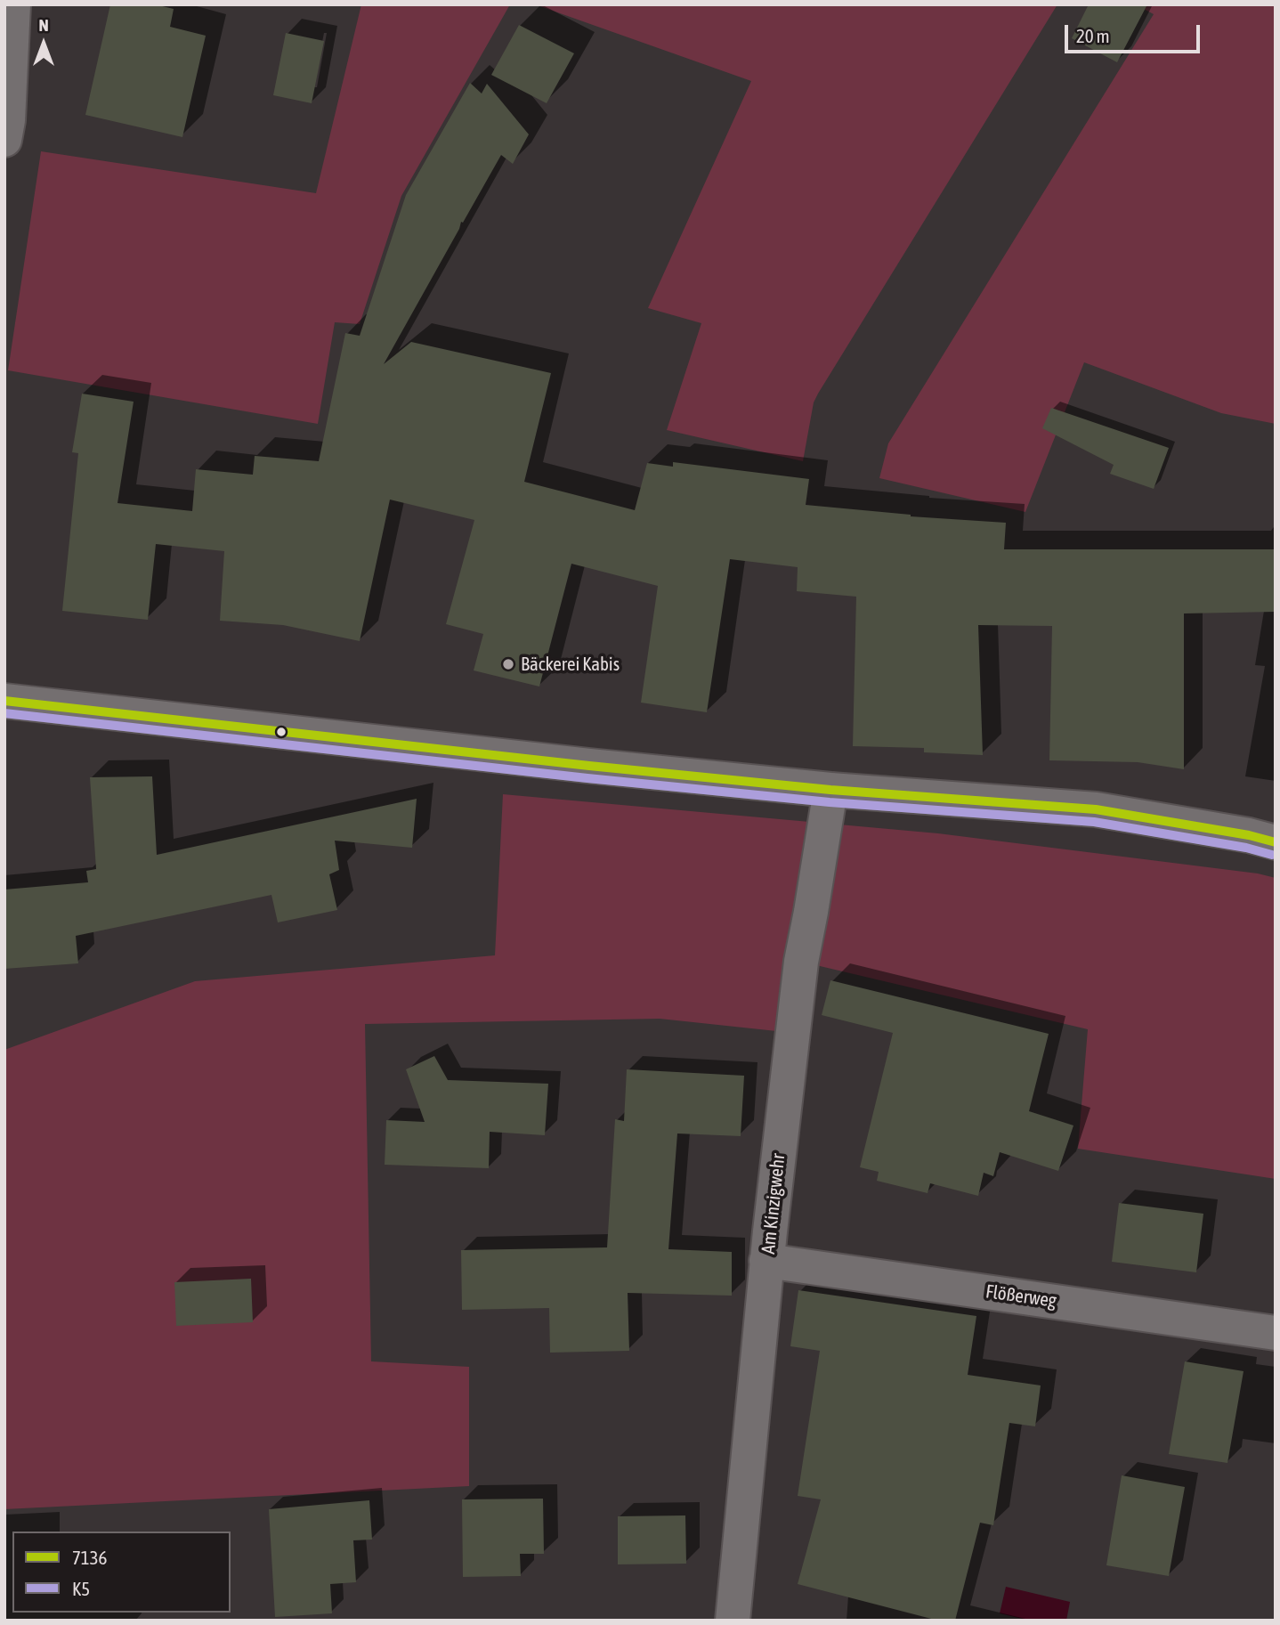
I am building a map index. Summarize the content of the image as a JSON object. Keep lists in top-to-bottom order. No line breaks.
{"streets":{"street":["Am Kinzigwehr","Flößerweg"]},"crossings":[["Am Kinzigwehr","Flößerweg"]],"places":["Bäckerei Kabis"],"lines":["transit line 7136","transit line K5"],"legend":["7136","K5"],"scale_bar":"20 m","north":"top"}
